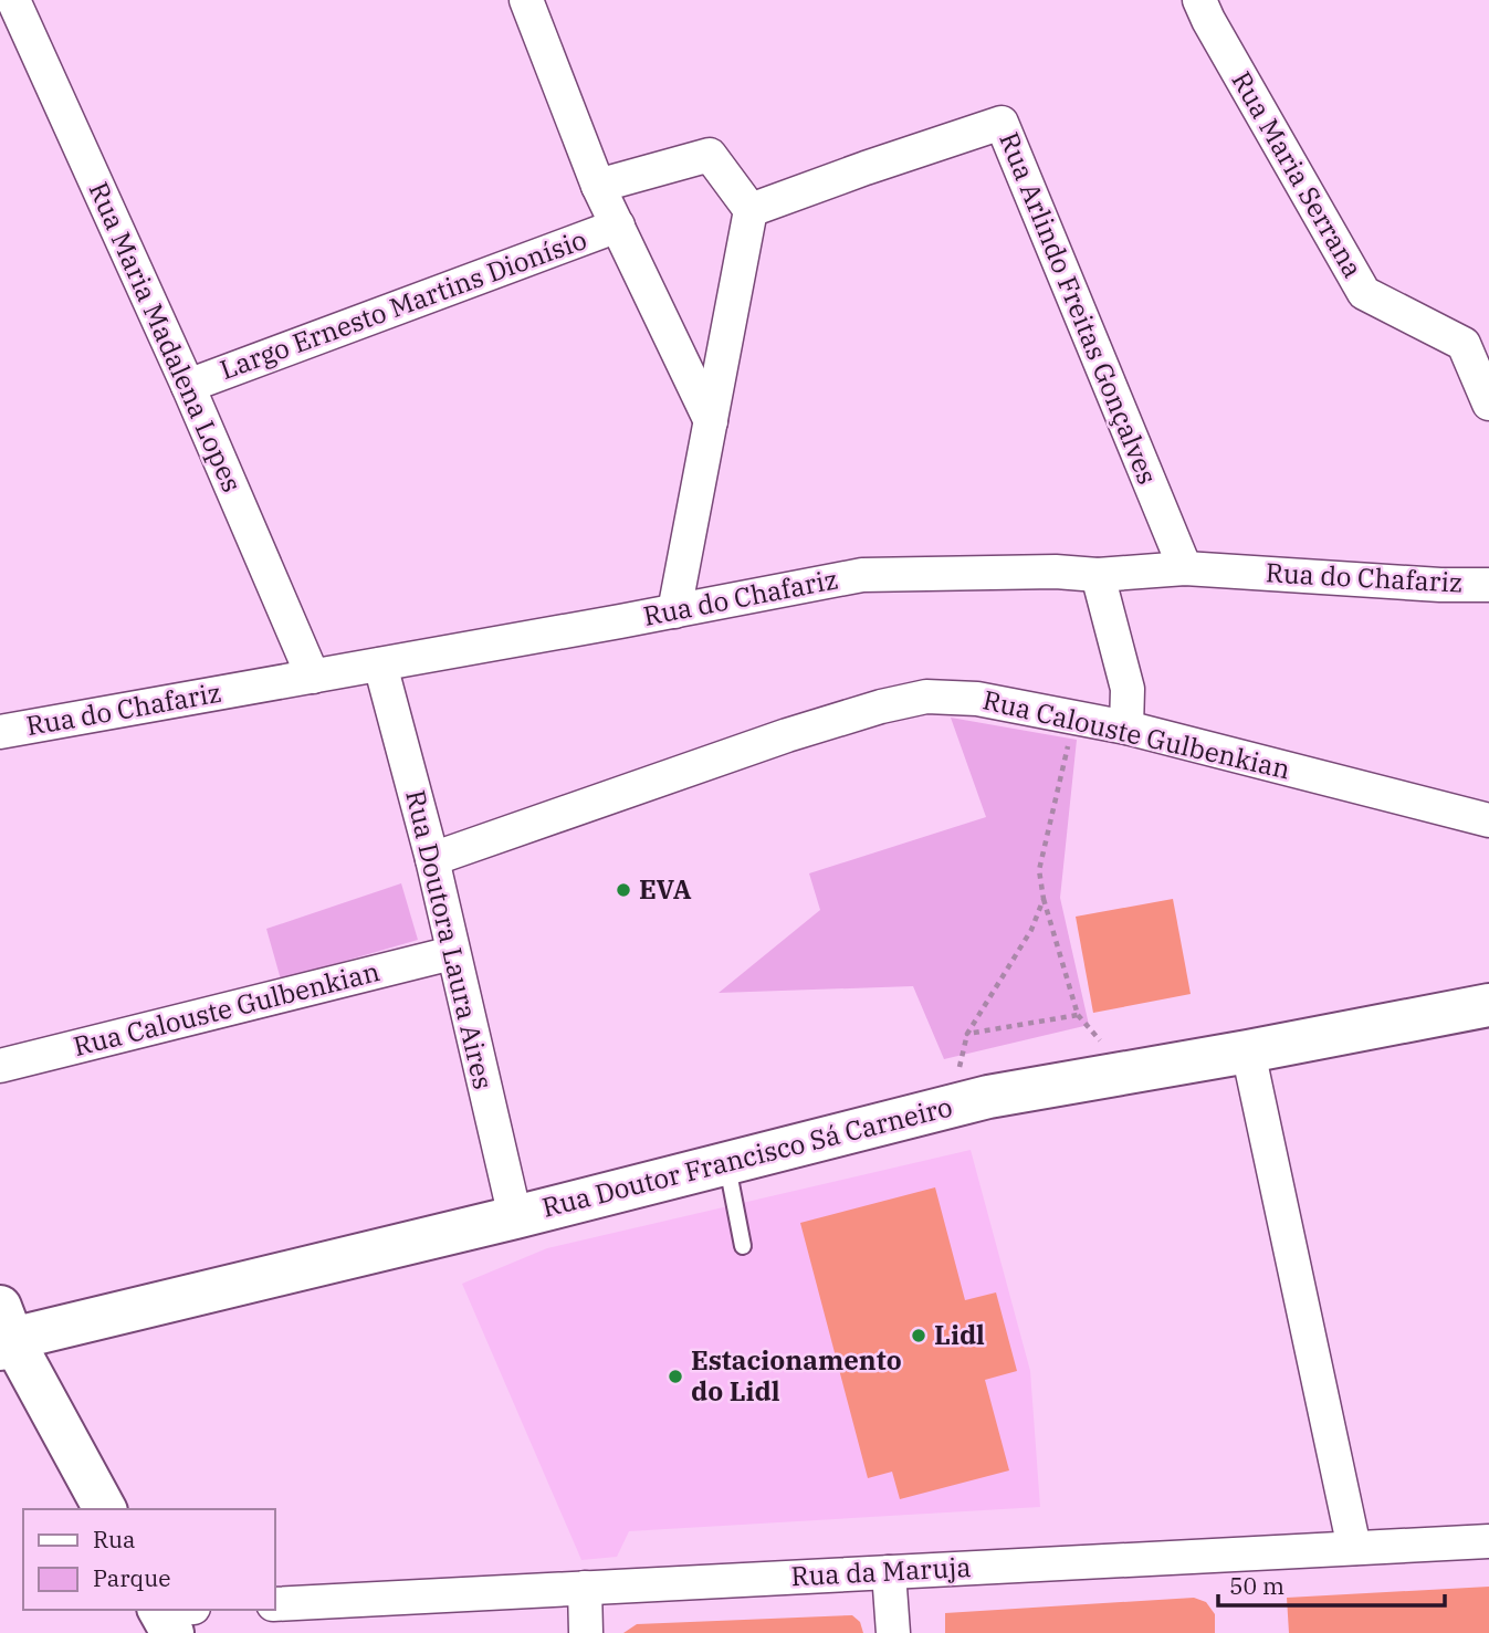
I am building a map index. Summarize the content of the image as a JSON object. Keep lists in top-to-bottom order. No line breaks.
{"streets":{"street":["Rua Maria Serrana","Largo Ernesto Martins Dionísio","Rua Arlindo Freitas Gonçalves","Rua Maria Madalena Lopes","Rua do Chafariz","Rua Calouste Gulbenkian","Rua Doutora Laura Aires","Rua Doutor Francisco Sá Carneiro","Rua da Maruja"]},"crossings":[["Largo Ernesto Martins Dionísio","Rua Maria Madalena Lopes"],["Rua Arlindo Freitas Gonçalves","Rua do Chafariz"],["Rua Maria Madalena Lopes","Rua do Chafariz"],["Rua do Chafariz","Rua Doutora Laura Aires"],["Rua Calouste Gulbenkian","Rua Doutora Laura Aires"],["Rua Doutora Laura Aires","Rua Doutor Francisco Sá Carneiro"]],"places":["EVA","Lidl","Estacionamento do Lidl"],"legend":["Rua","Parque"],"scale_bar":"50 m"}
